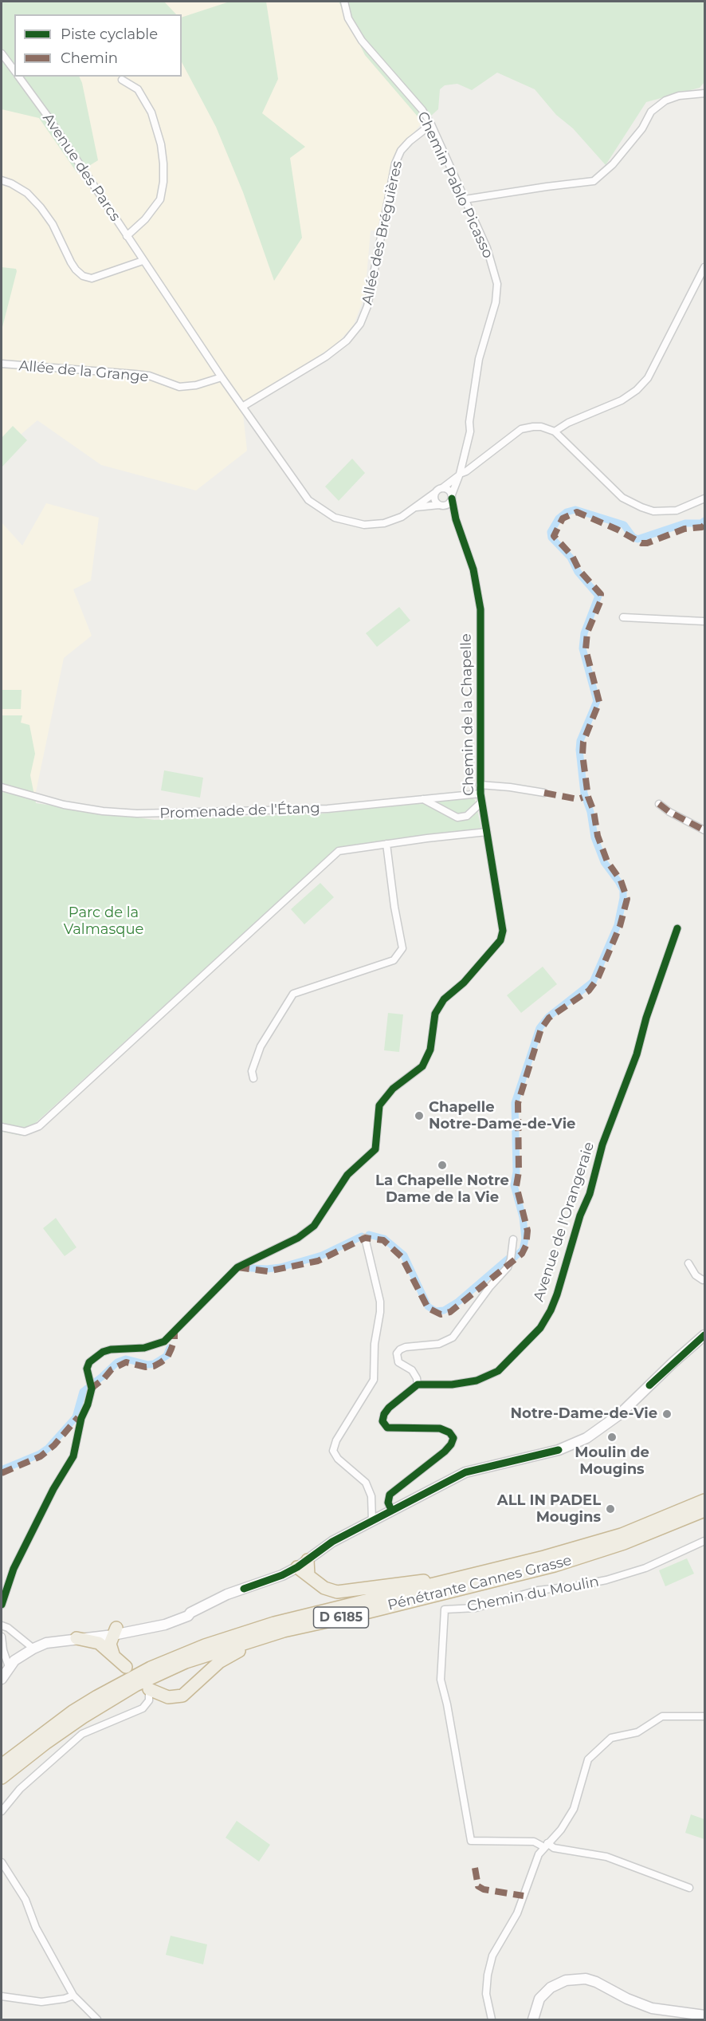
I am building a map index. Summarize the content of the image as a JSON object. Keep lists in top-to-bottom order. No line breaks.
{"streets":{"highway":["Pénétrante Cannes Grasse","D 6185"],"street":["Avenue des Parcs","Chemin Pablo Picasso","Allée des Bréguières","Allée de la Grange","Chemin de la Chapelle","Promenade de l'Étang","Avenue de l'Orangeraie","Chemin du Moulin"]},"crossings":[["Avenue des Parcs","Chemin Pablo Picasso"],["Avenue des Parcs","Allée des Bréguières"],["Avenue des Parcs","Allée de la Grange"],["Avenue des Parcs","Chemin de la Chapelle"],["Chemin Pablo Picasso","Allée des Bréguières"],["Chemin Pablo Picasso","Chemin de la Chapelle"],["Chemin de la Chapelle","Promenade de l'Étang"]],"parks":["Parc de la Valmasque"],"places":["Chapelle Notre-Dame-de-Vie","La Chapelle Notre Dame de la Vie","Notre-Dame-de-Vie","Moulin de Mougins","ALL IN PADEL Mougins"],"legend":["Piste cyclable","Chemin"]}
